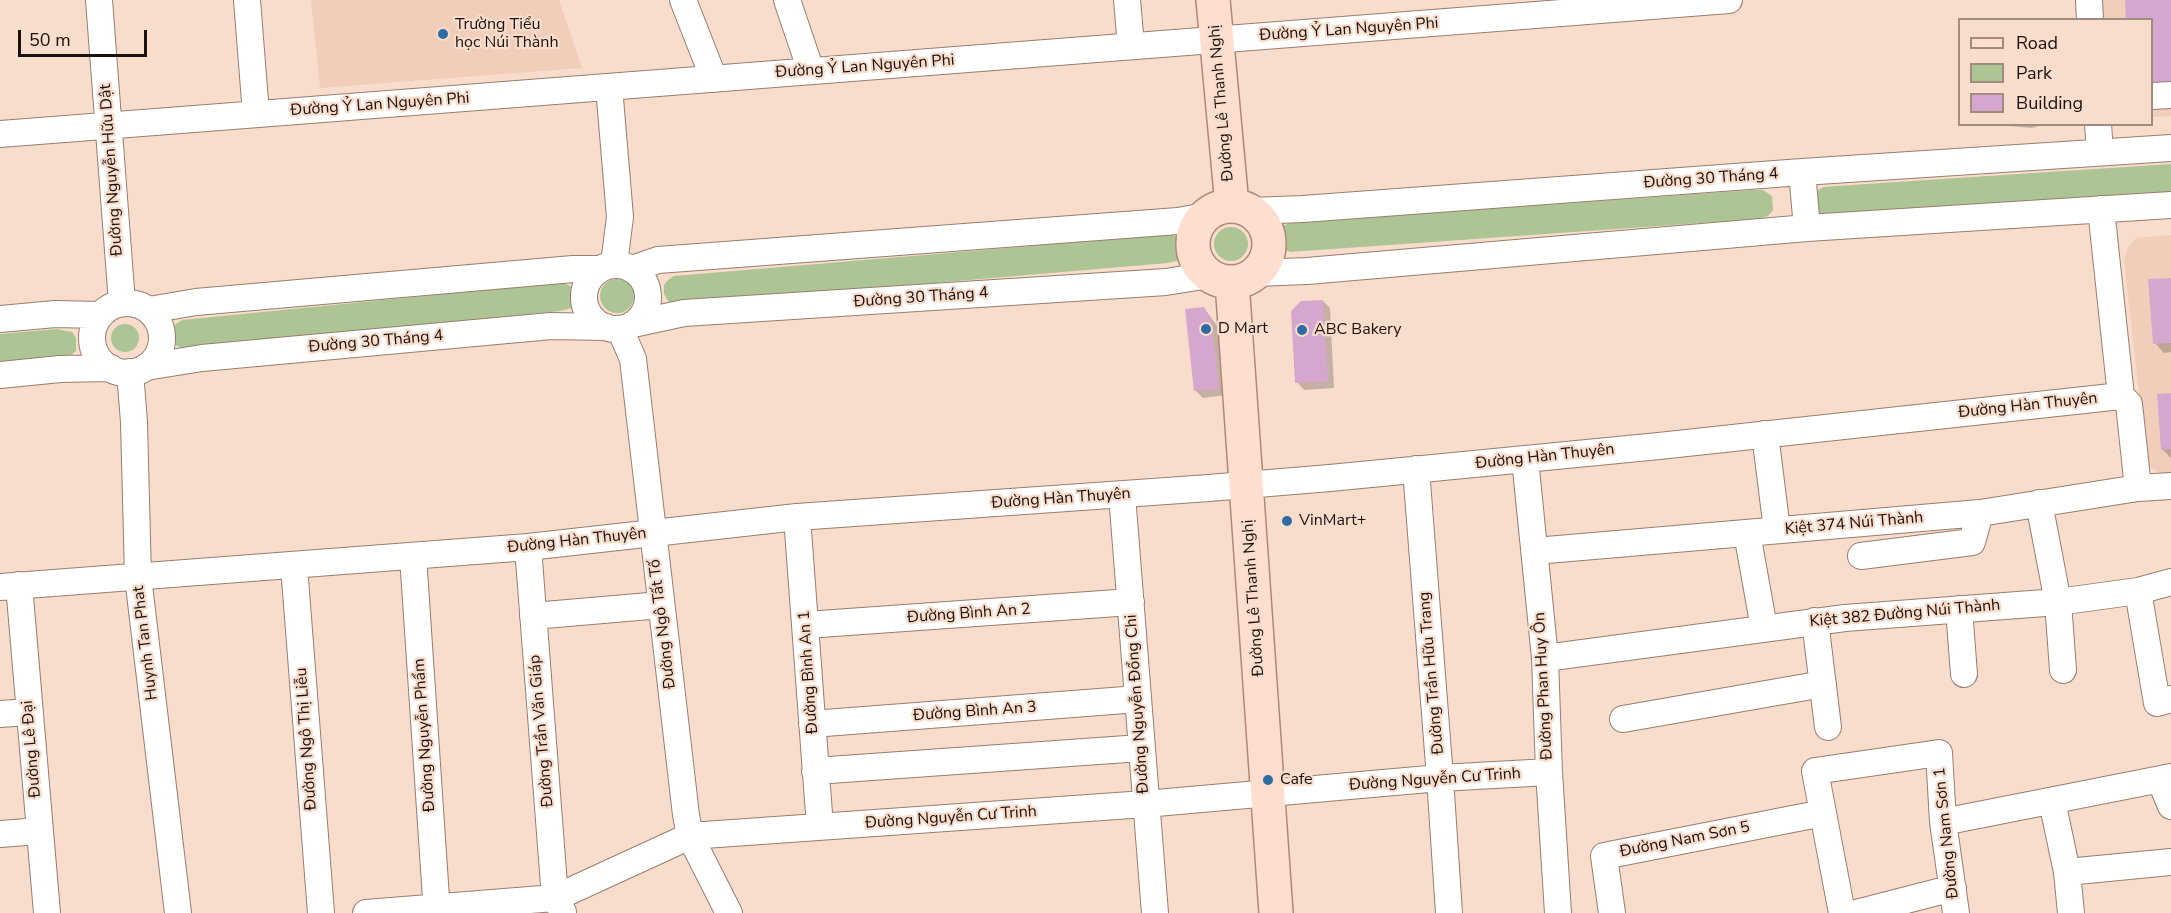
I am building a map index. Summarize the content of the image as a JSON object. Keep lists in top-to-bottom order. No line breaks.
{"streets":{"main road":["Đường Lê Thanh Nghị"],"street":["Đường Ỷ Lan Nguyên Phi","Đường Nguyễn Hữu Dật","Đường 30 Tháng 4","Đường Hàn Thuyên","Kiệt 374 Núi Thành","Đường Bình An 2","Kiệt 382 Đường Núi Thành","Đường Ngô Tất Tố","Huynh Tan Phat","Đường Bình An 1","Đường Trần Hữu Trang","Đường Phan Huy Ôn","Đường Nguyễn Đổng Chi","Đường Bình An 3","Đường Trần Văn Giáp","Đường Nguyễn Phẩm","Đường Ngô Thị Liễu","Đường Lê Đại","Đường Nguyễn Cư Trinh","Đường Nam Sơn 1","Đường Nam Sơn 5"]},"crossings":[["Đường Ỷ Lan Nguyên Phi","Đường Lê Thanh Nghị"],["Đường Ỷ Lan Nguyên Phi","Đường Nguyễn Hữu Dật"],["Đường Lê Thanh Nghị","Đường 30 Tháng 4"],["Đường Lê Thanh Nghị","Đường Hàn Thuyên"],["Đường Lê Thanh Nghị","Đường Nguyễn Cư Trinh"],["Đường Nguyễn Hữu Dật","Đường 30 Tháng 4"],["Đường Nguyễn Hữu Dật","Huynh Tan Phat"],["Đường 30 Tháng 4","Đường Hàn Thuyên"],["Đường 30 Tháng 4","Đường Ngô Tất Tố"],["Đường 30 Tháng 4","Huynh Tan Phat"],["Đường Hàn Thuyên","Kiệt 374 Núi Thành"],["Đường Hàn Thuyên","Đường Ngô Tất Tố"],["Đường Hàn Thuyên","Huynh Tan Phat"],["Đường Hàn Thuyên","Đường Bình An 1"],["Đường Hàn Thuyên","Đường Trần Hữu Trang"],["Đường Hàn Thuyên","Đường Phan Huy Ôn"],["Đường Hàn Thuyên","Đường Nguyễn Đổng Chi"],["Đường Hàn Thuyên","Đường Trần Văn Giáp"],["Đường Hàn Thuyên","Đường Nguyễn Phẩm"],["Đường Hàn Thuyên","Đường Ngô Thị Liễu"],["Đường Hàn Thuyên","Đường Lê Đại"],["Kiệt 374 Núi Thành","Đường Phan Huy Ôn"],["Đường Bình An 2","Đường Bình An 1"],["Đường Bình An 2","Đường Nguyễn Đổng Chi"],["Kiệt 382 Đường Núi Thành","Đường Phan Huy Ôn"],["Đường Ngô Tất Tố","Đường Nguyễn Cư Trinh"],["Đường Bình An 1","Đường Bình An 3"],["Đường Bình An 1","Đường Nguyễn Cư Trinh"],["Đường Trần Hữu Trang","Đường Nguyễn Cư Trinh"],["Đường Phan Huy Ôn","Đường Nguyễn Cư Trinh"],["Đường Nguyễn Đổng Chi","Đường Bình An 3"],["Đường Nguyễn Đổng Chi","Đường Nguyễn Cư Trinh"],["Đường Trần Văn Giáp","Đường Nguyễn Cư Trinh"],["Đường Nguyễn Phẩm","Đường Nguyễn Cư Trinh"],["Đường Nam Sơn 1","Đường Nam Sơn 5"]],"places":["Trường Tiểu học Núi Thành","D Mart","ABC Bakery","VinMart+","Cafe"],"legend":["Road","Park","Building"],"scale_bar":"50 m"}
